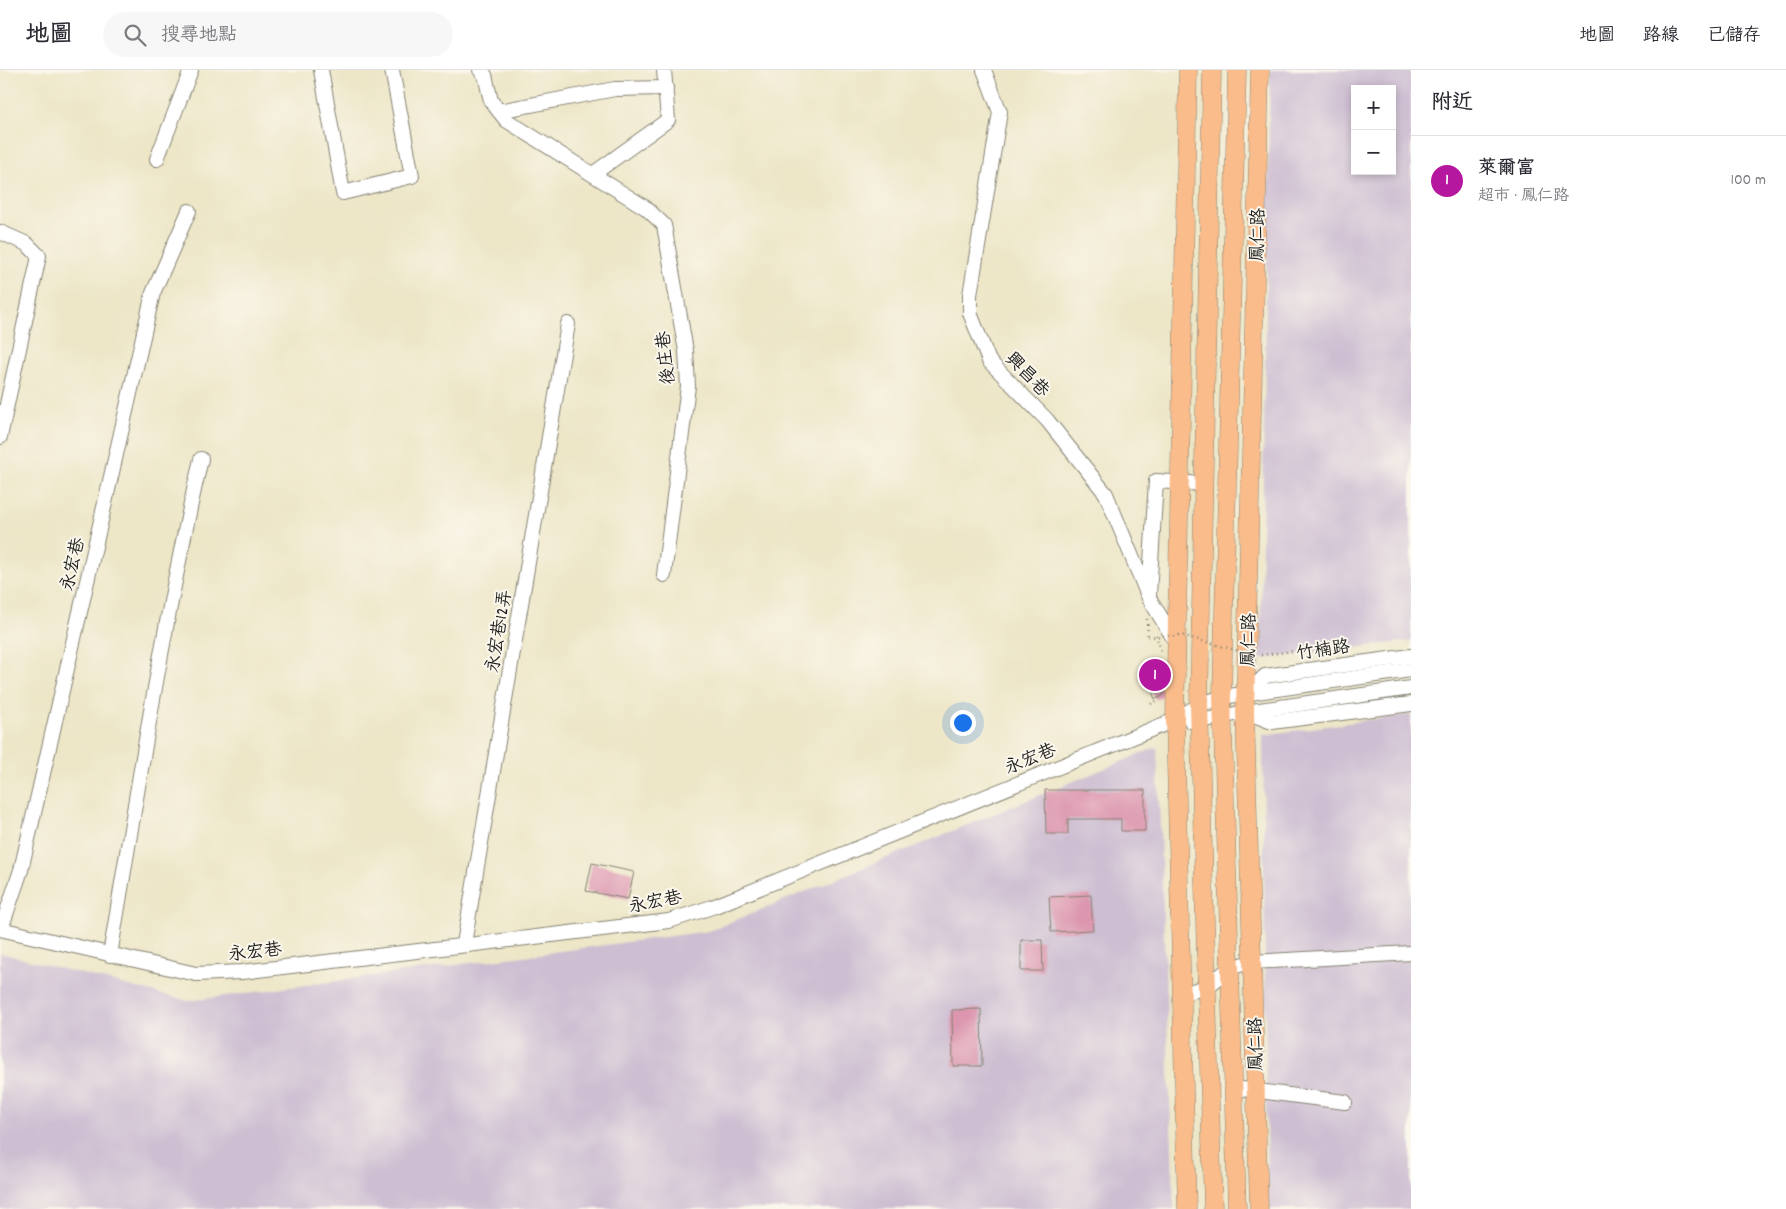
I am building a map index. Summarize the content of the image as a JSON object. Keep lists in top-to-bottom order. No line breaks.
{"streets":{"main road":["鳳仁路"],"street":["後庄巷","興昌巷","永宏巷","永宏巷12弄","竹楠路"]},"crossings":[["鳳仁路","竹楠路"],["永宏巷","永宏巷12弄"],["永宏巷","竹楠路"]],"page":{"header":"地圖","search":"搜尋地點","nav":["地圖","路線","已儲存"],"heading":"附近","map_buttons":["+","−"],"list":[{"mark":"1","name":"萊爾富","note":"超市 · 鳳仁路","value":"100 m"}],"pins":"1"}}
